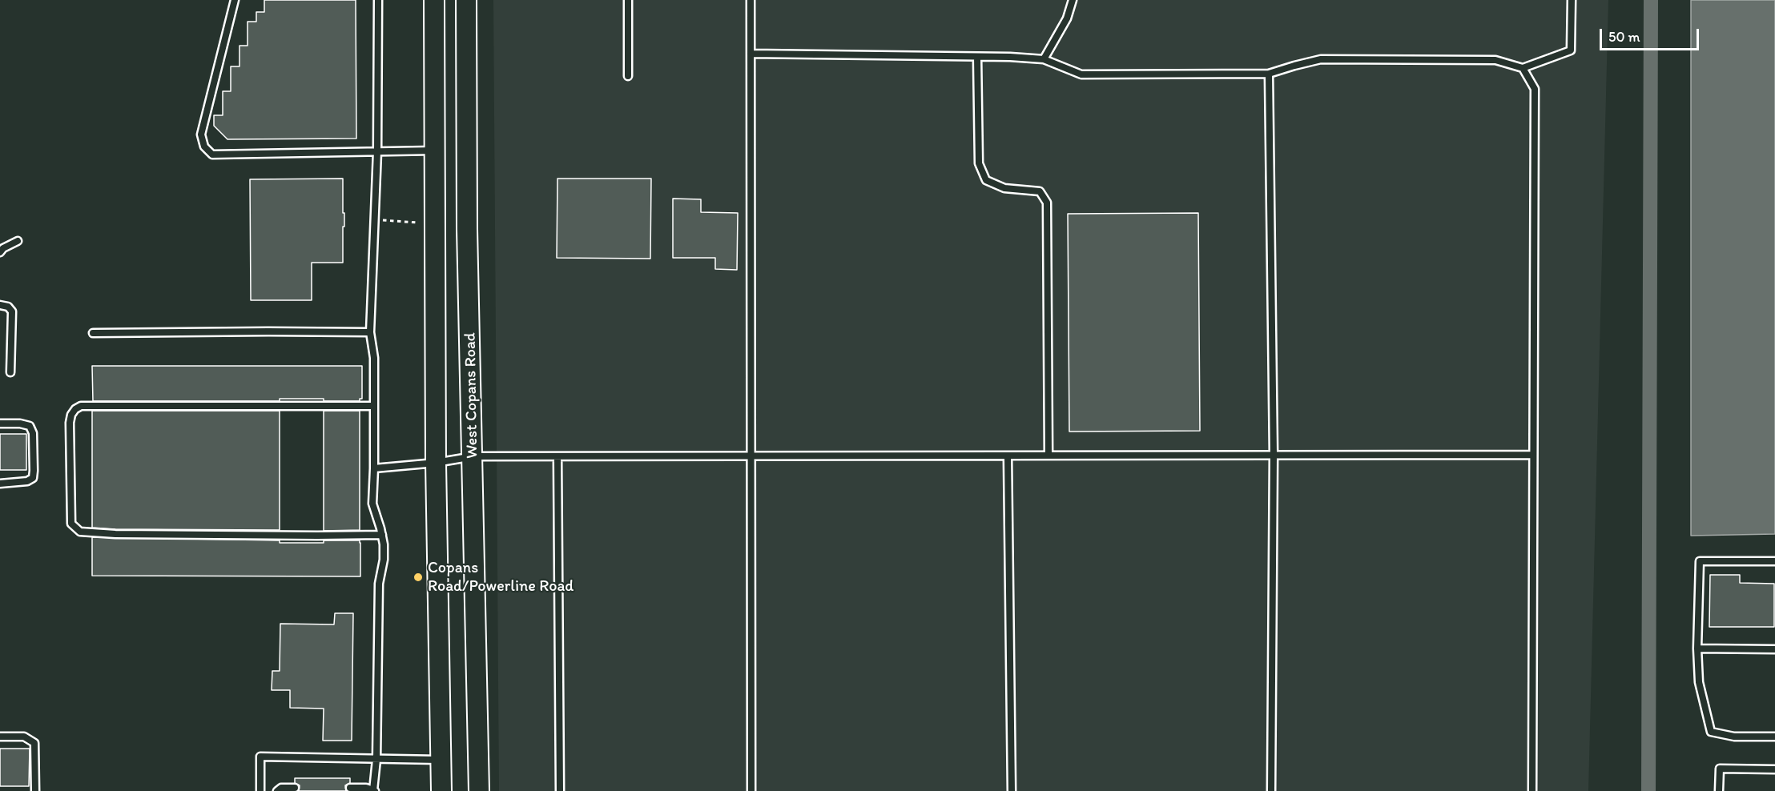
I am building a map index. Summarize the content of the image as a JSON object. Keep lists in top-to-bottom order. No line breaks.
{"streets":{"main road":["West Copans Road"]},"places":["Copans Road/Powerline Road"],"scale_bar":"50 m"}
